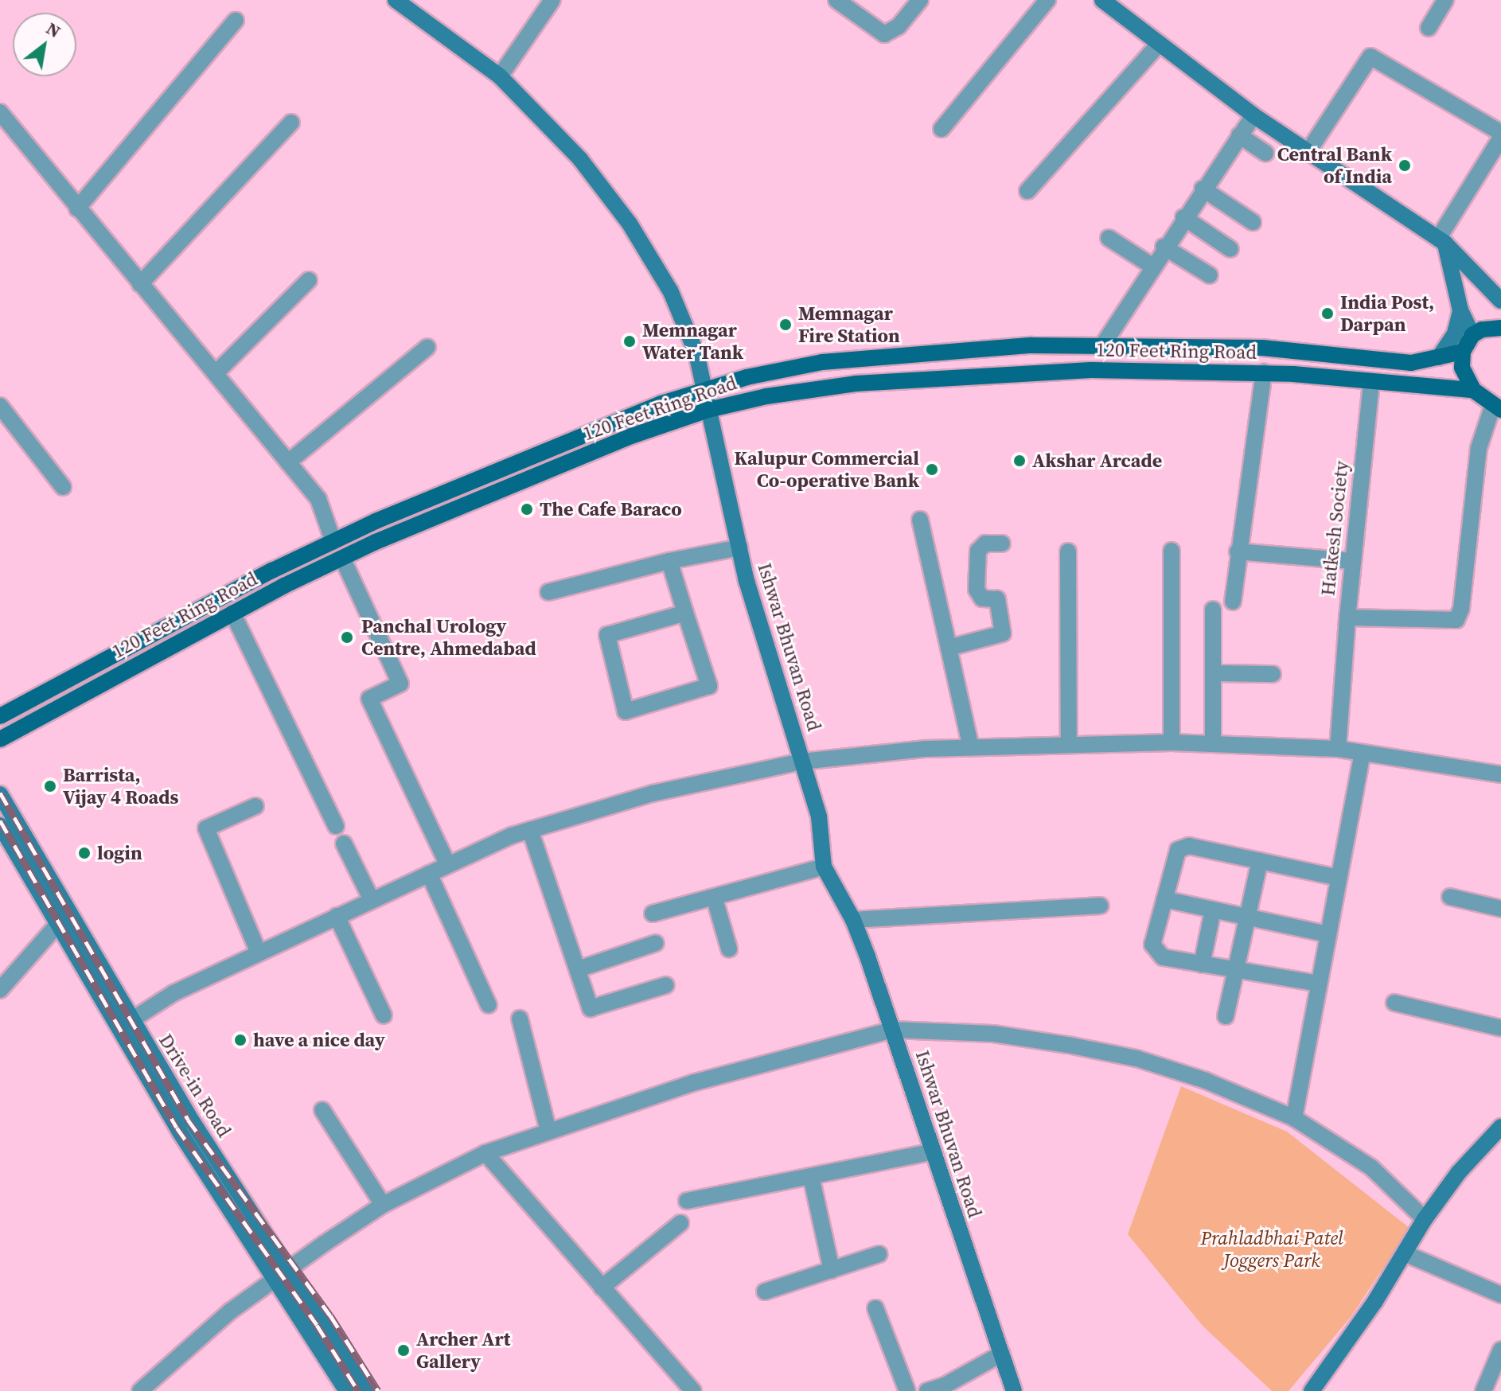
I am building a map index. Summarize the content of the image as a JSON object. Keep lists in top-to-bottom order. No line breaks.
{"streets":{"main road":["120 Feet Ring Road"],"street":["Hatkesh Society","Ishwar Bhuvan Road","Drive-in Road"]},"crossings":[["120 Feet Ring Road","Hatkesh Society"],["120 Feet Ring Road","Ishwar Bhuvan Road"]],"parks":["Prahladbhai Patel Joggers Park"],"places":["Central Bank of India","India Post, Darpan","Memnagar Fire Station","Memnagar Water Tank","Akshar Arcade","Kalupur Commercial Co-operative Bank","The Cafe Baraco","Panchal Urology Centre, Ahmedabad","Barrista, Vijay 4 Roads","login","have a nice day","Archer Art Gallery"],"north":"top right"}
